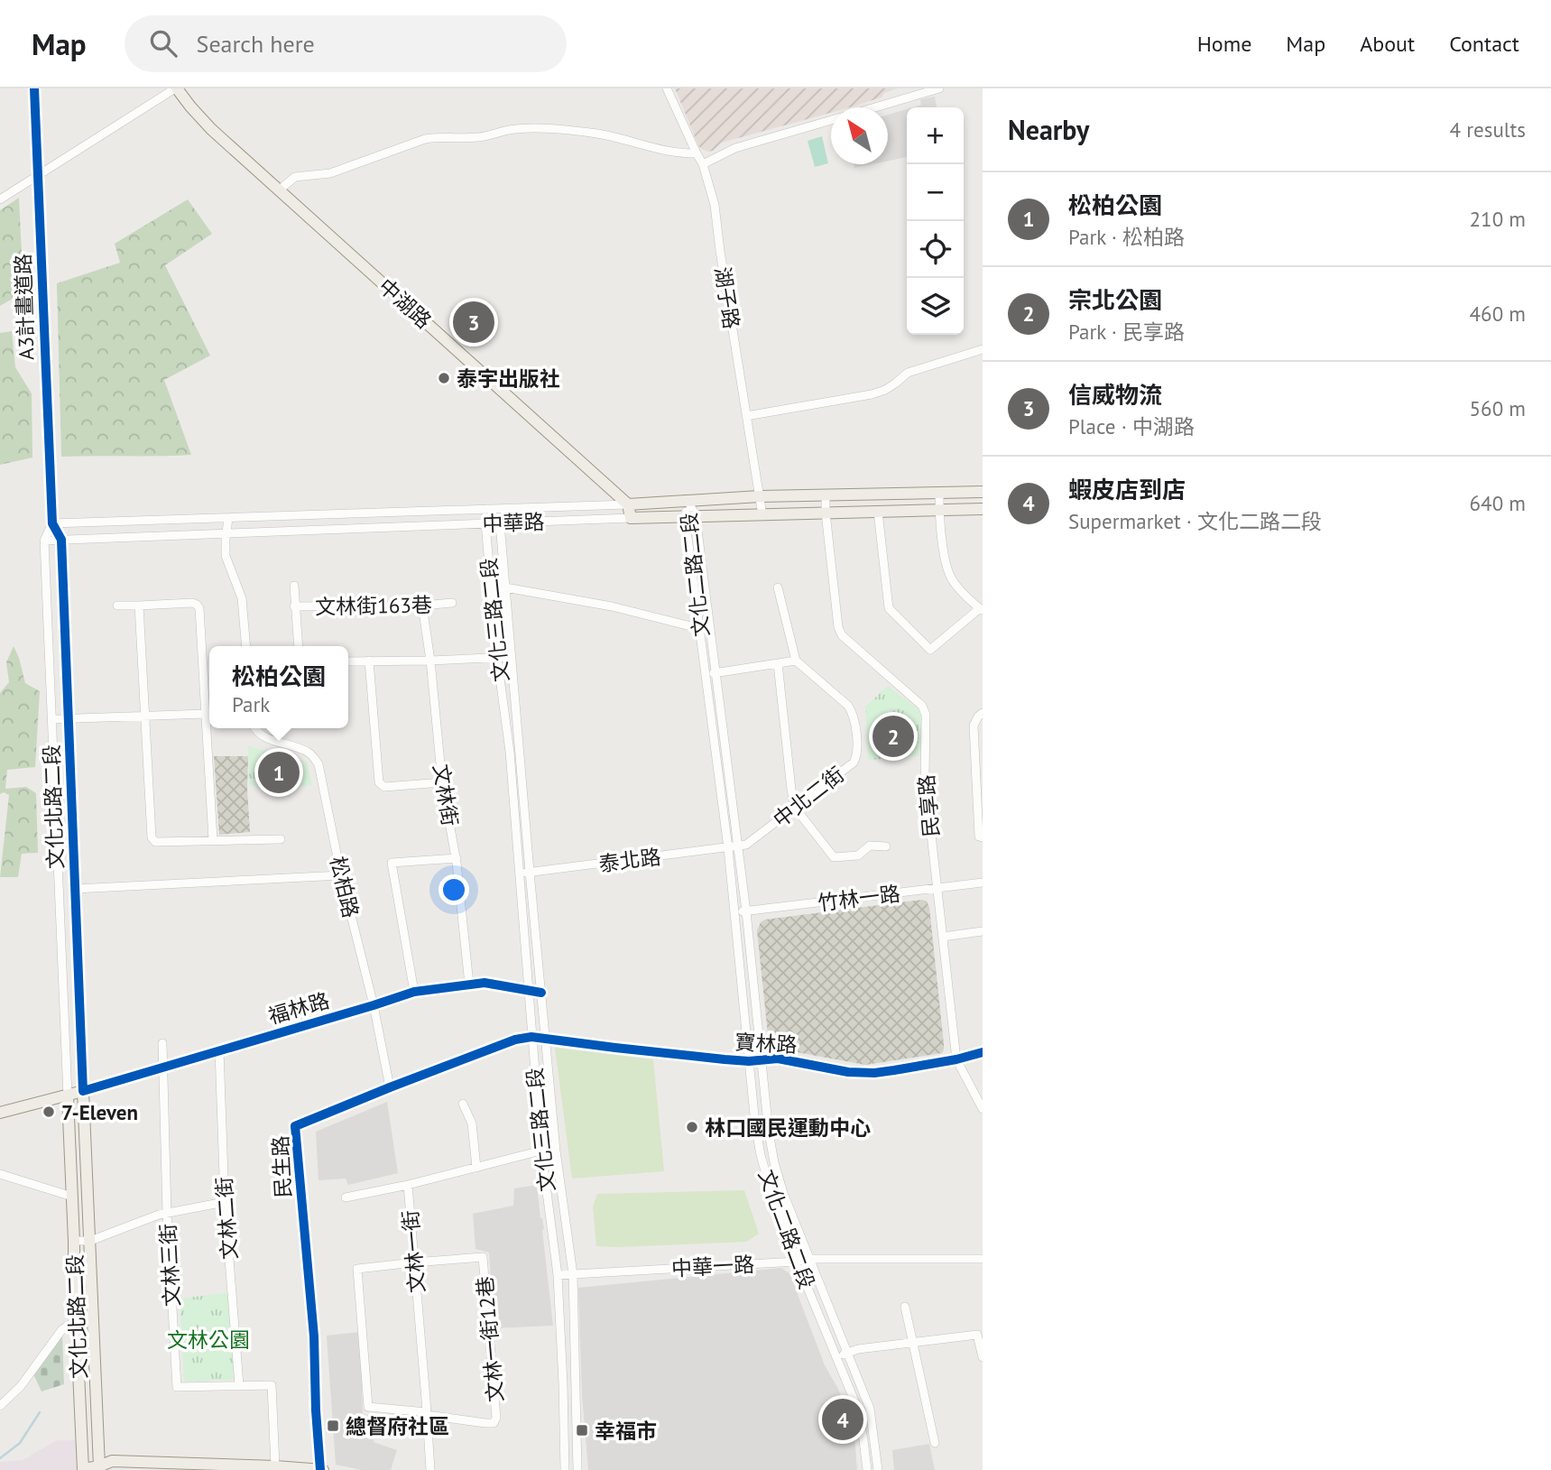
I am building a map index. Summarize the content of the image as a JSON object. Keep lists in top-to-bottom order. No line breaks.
{"streets":{"main road":["中湖路","中華路","文化北路二段"],"street":["湖子路","A3計畫道路","文化二路二段","文林街163巷","文化三路二段","文林街","中北二街","民享路","泰北路","松柏路","竹林一路","福林路","寶林路","民生路","文林二街","文林一街","文林三街","中華一路","文林一街12巷"]},"crossings":[["湖子路","中華路"],["中湖路","中華路"],["A3計畫道路","中華路"],["A3計畫道路","文化北路二段"],["中華路","文化二路二段"],["中華路","文化三路二段"],["中華路","民享路"],["中華路","文化北路二段"],["文化二路二段","中北二街"],["文化二路二段","泰北路"],["文化二路二段","竹林一路"],["文化二路二段","寶林路"],["文化二路二段","中華一路"],["文林街163巷","文林街"],["文化三路二段","泰北路"],["文化三路二段","福林路"],["文化三路二段","寶林路"],["文化三路二段","民生路"],["文化三路二段","文林一街"],["文化三路二段","中華一路"],["文林街","福林路"],["中北二街","泰北路"],["民享路","竹林一路"],["民享路","寶林路"],["文化北路二段","福林路"],["松柏路","福林路"],["松柏路","民生路"],["福林路","文林二街"],["福林路","文林三街"],["寶林路","民生路"],["文林二街","文林三街"],["文林一街","文林一街12巷"]],"parks":["文林公園"],"places":{"other":["泰宇出版社","7-Eleven","林口國民運動中心"],"transit":["總督府社區","幸福市"]},"north":"top left","page":{"header":"Map","search":"Search here","nav":["Home","Map","About","Contact"],"heading":["Nearby","4 results"],"map_buttons":["+","−"],"list":[{"mark":"1","name":"松柏公園","note":"Park · 松柏路","value":"210 m"},{"mark":"2","name":"宗北公園","note":"Park · 民享路","value":"460 m"},{"mark":"3","name":"信威物流","note":"Place · 中湖路","value":"560 m"},{"mark":"4","name":"蝦皮店到店","note":"Supermarket · 文化二路二段","value":"640 m"}],"pins":["3","2","1","4"],"popup":["松柏公園","Park"]}}
